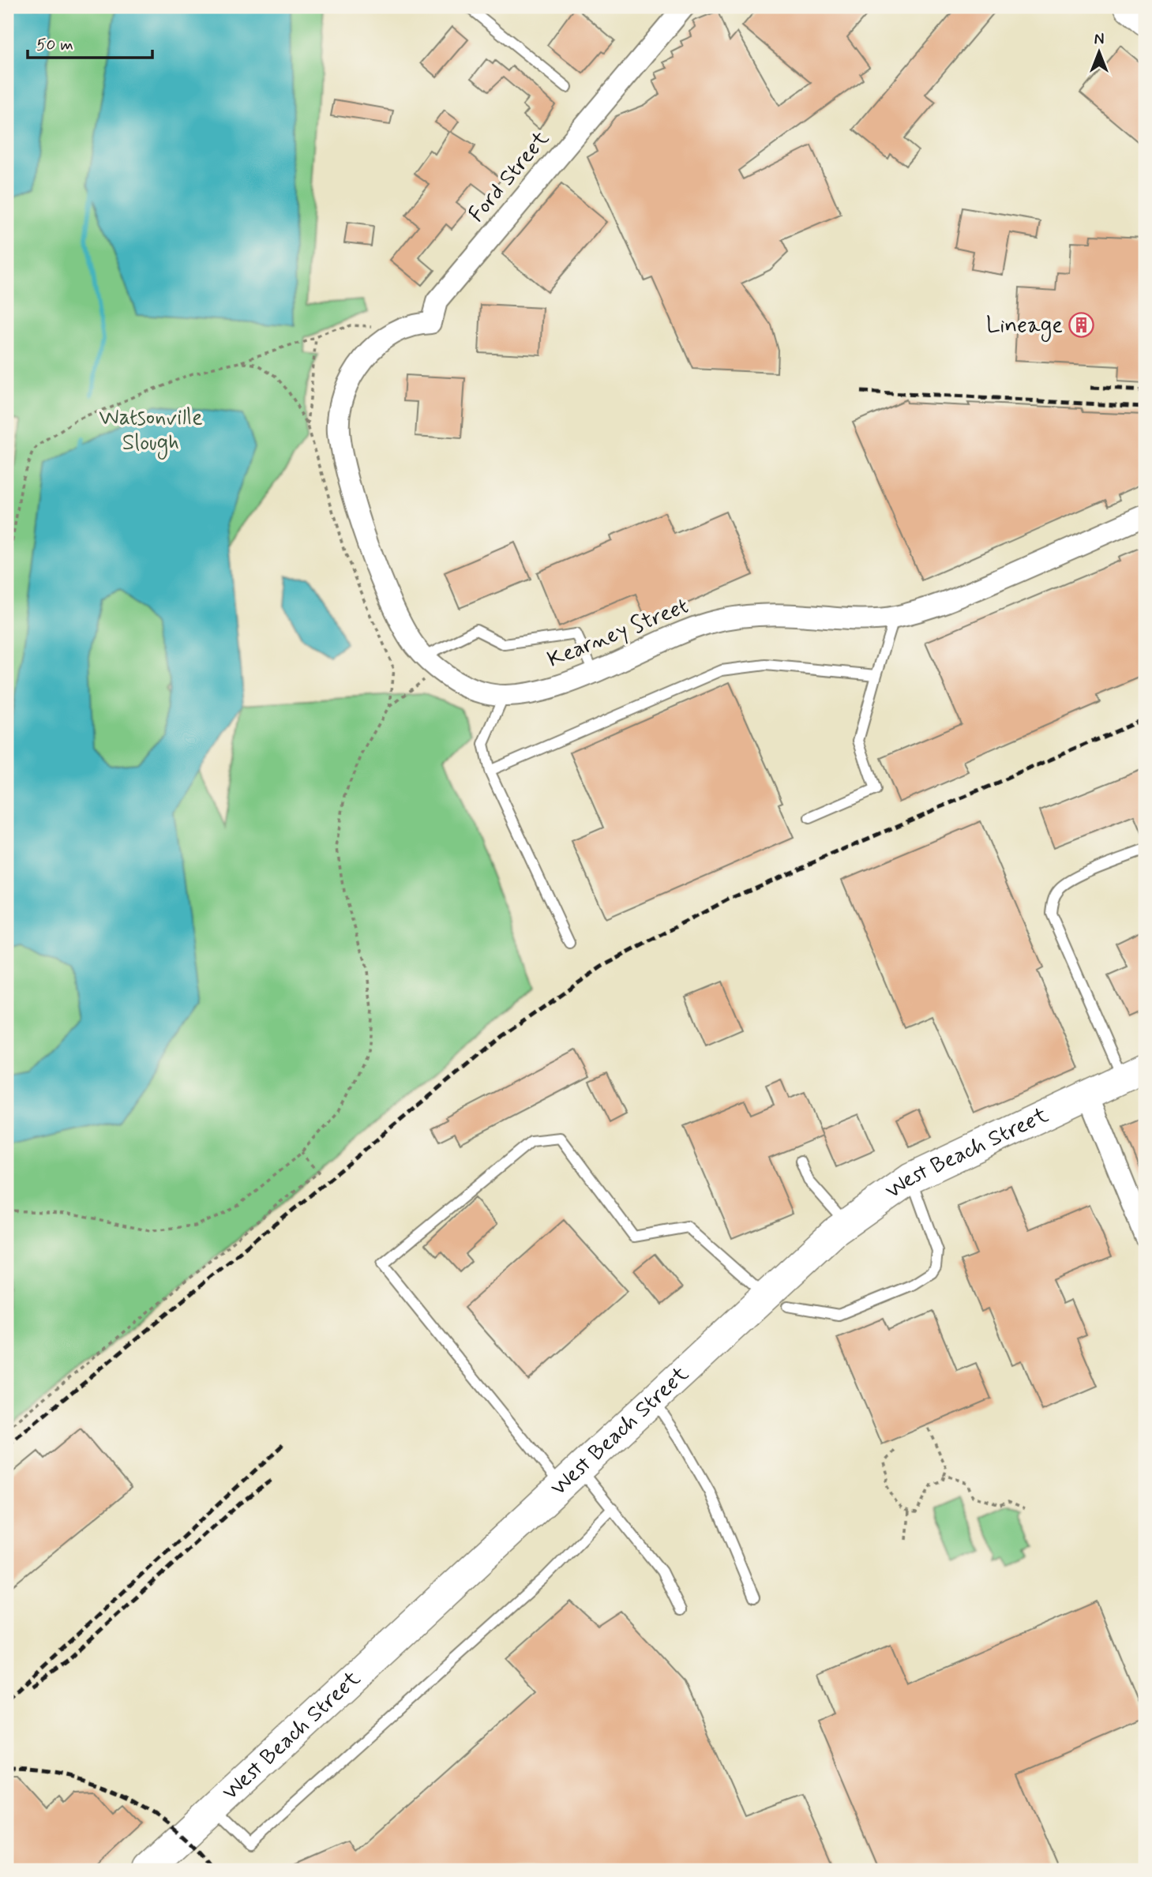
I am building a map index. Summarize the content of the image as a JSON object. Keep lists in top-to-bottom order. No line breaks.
{"streets":{"main road":["West Beach Street"],"street":["Ford Street","Kearney Street"]},"crossings":[["Ford Street","Kearney Street"]],"parks":["Watsonville Slough"],"places":{"building":["Lineage"]},"scale_bar":"50 m","north":"top"}
